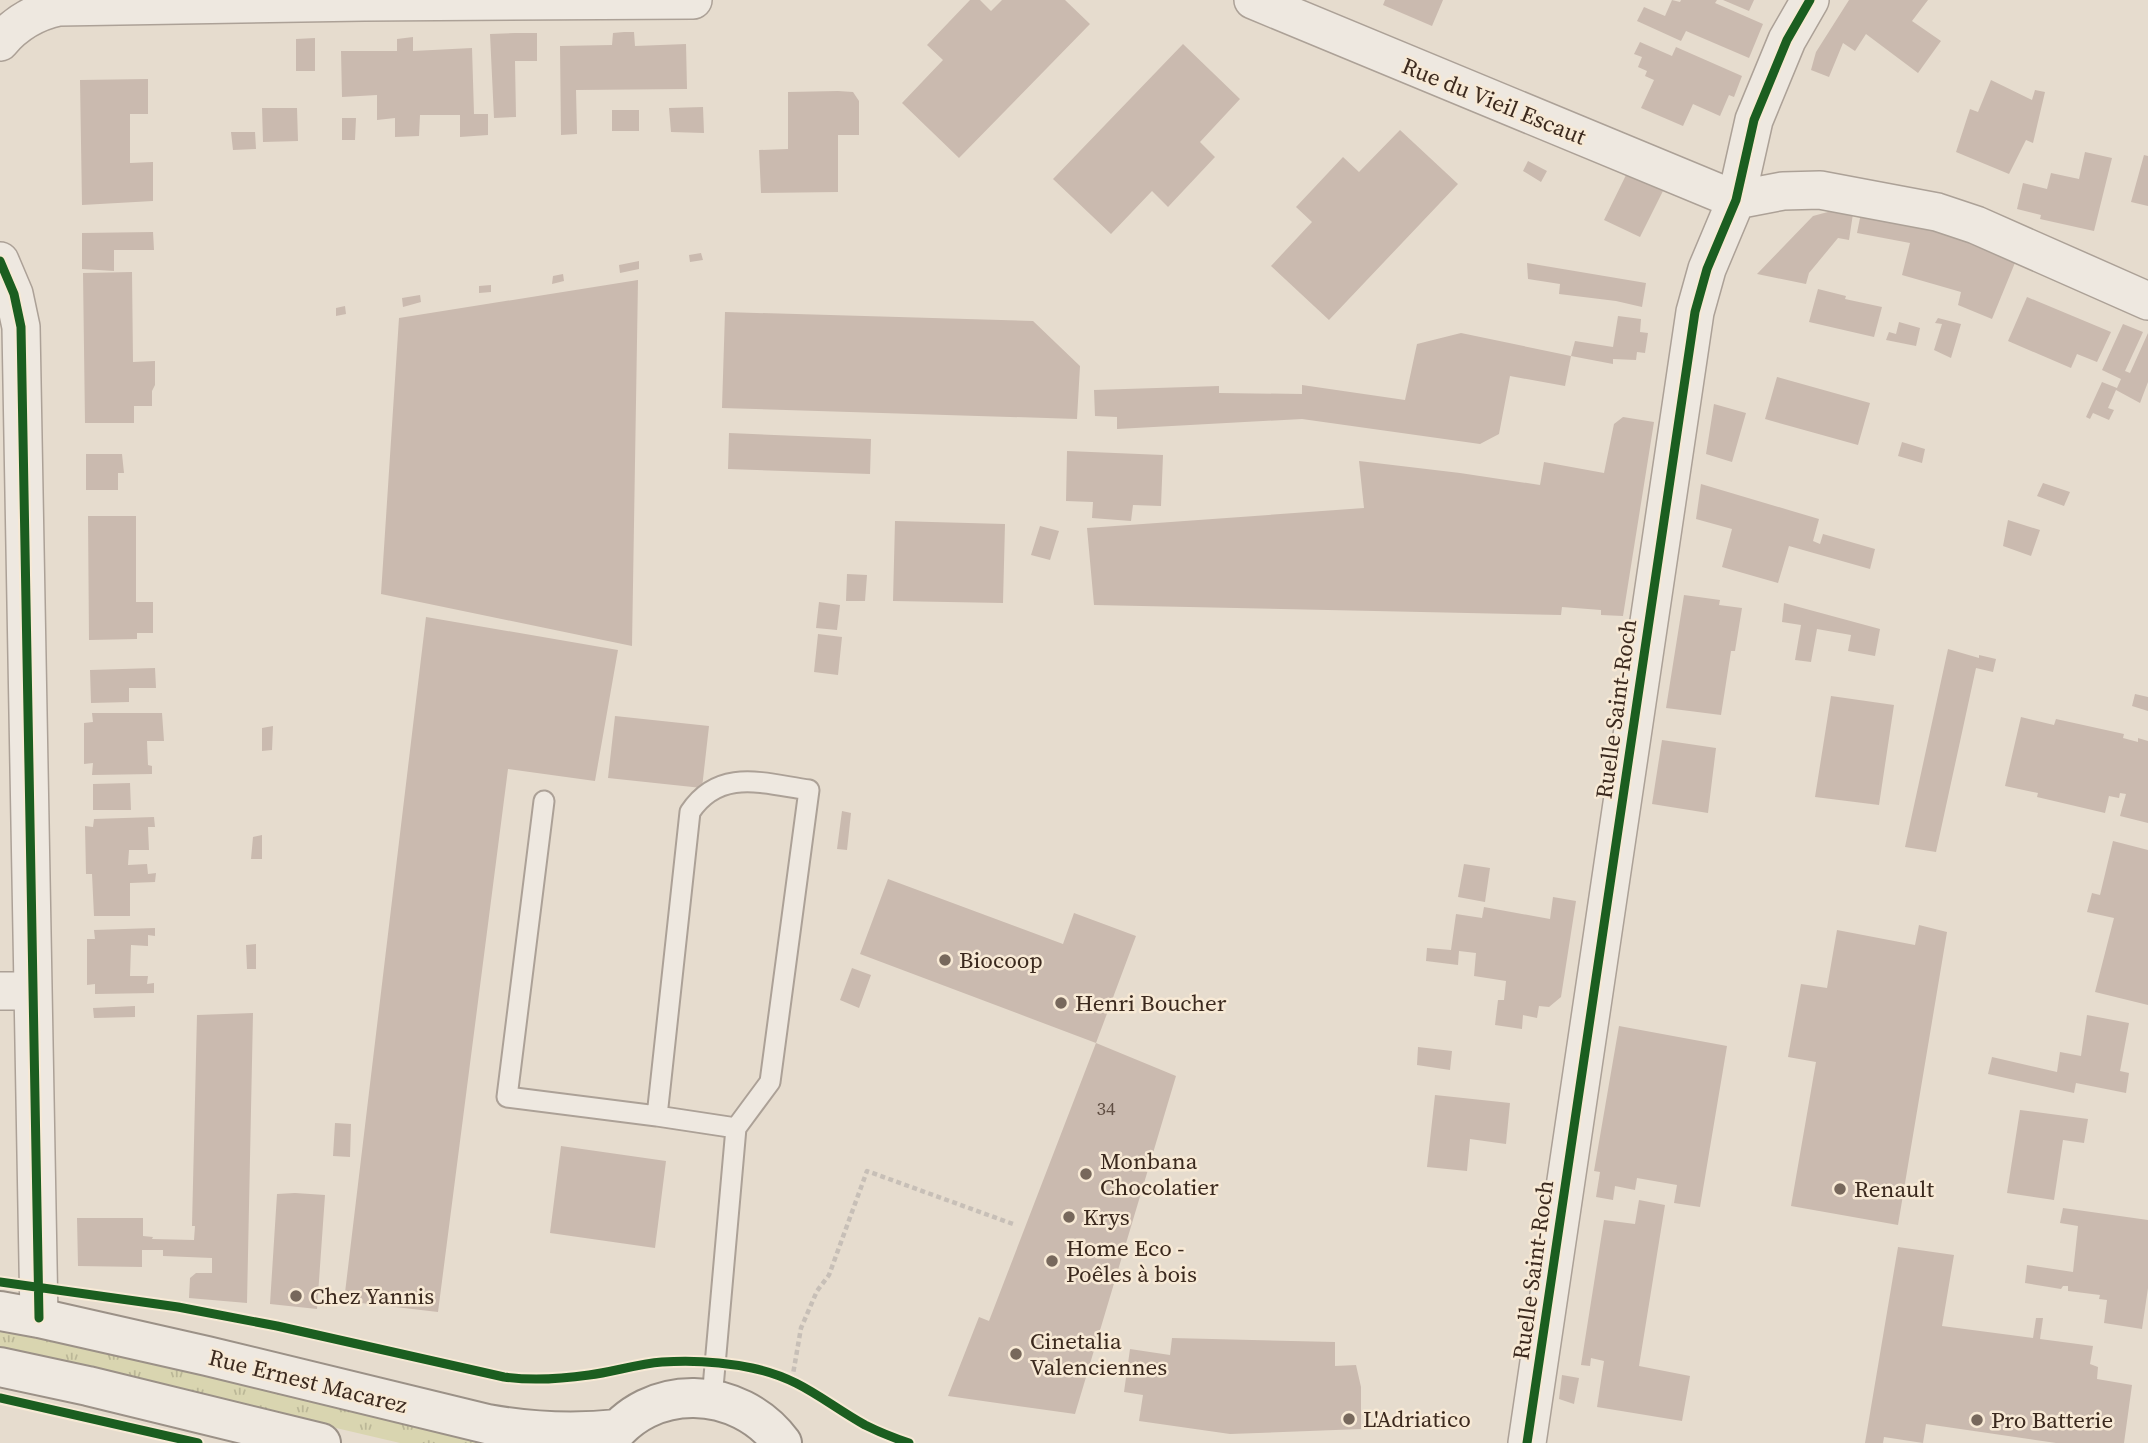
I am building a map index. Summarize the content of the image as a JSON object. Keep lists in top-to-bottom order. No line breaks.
{"streets":{"main road":["Rue Ernest Macarez"],"street":["Rue du Vieil Escaut","Ruelle Saint-Roch"]},"crossings":[["Rue du Vieil Escaut","Ruelle Saint-Roch"]],"places":["Biocoop","Henri Boucher","Monbana Chocolatier","Renault","Krys","Home Eco - Poêles à bois","Chez Yannis","Cinetalia Valenciennes","L'Adriatico","Pro Batterie"],"house_numbers":["34"]}
